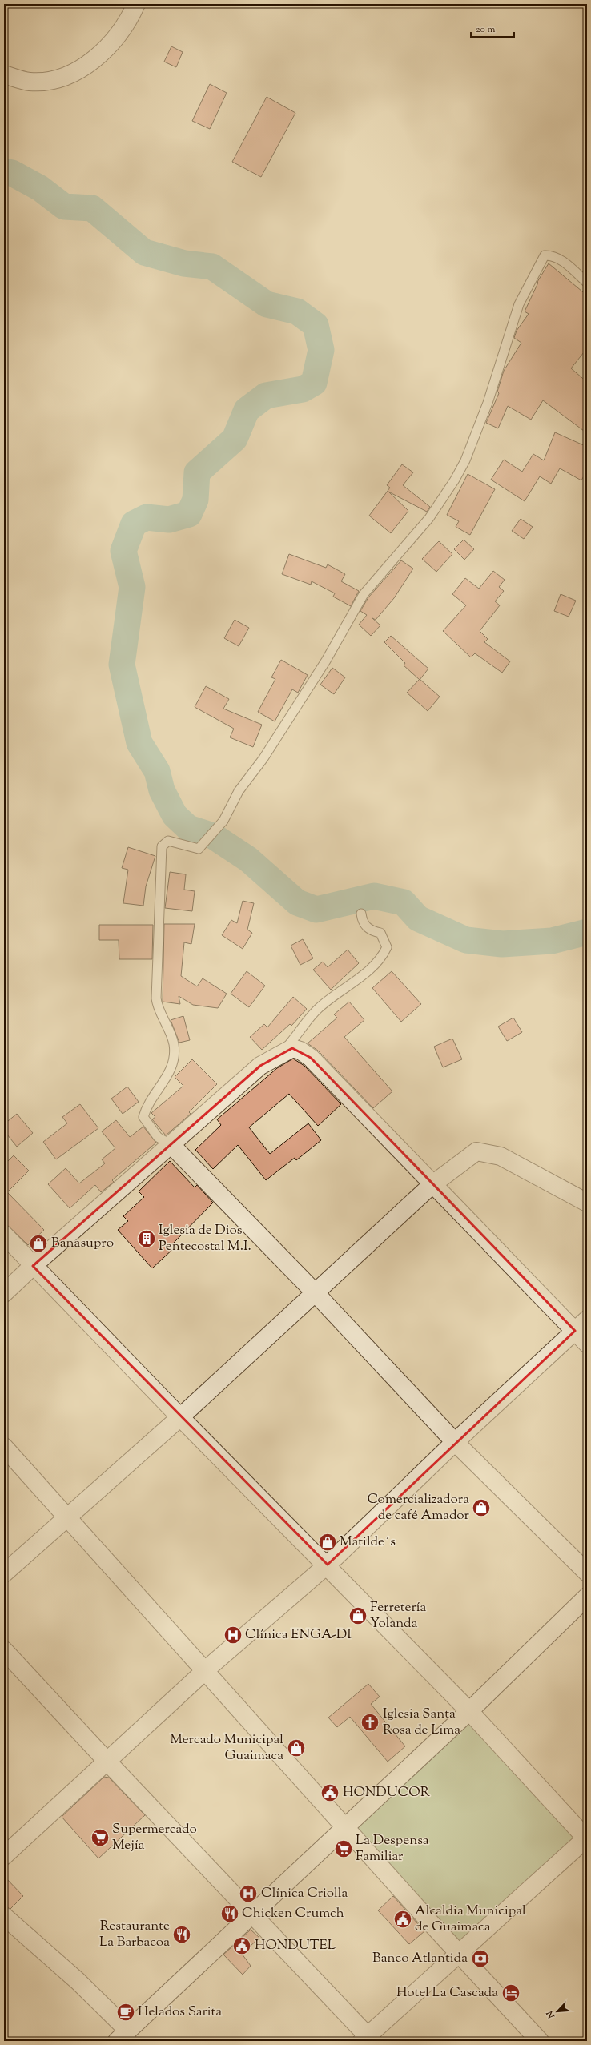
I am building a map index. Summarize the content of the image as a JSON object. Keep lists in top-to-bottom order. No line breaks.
{"places":{"building":["Iglesia de Dios Pentecostal M.I."],"shop":["Banasupro","Comercializadora de café Amador","Matilde´s","Ferretería Yolanda","Mercado Municipal Guaimaca"],"hospital":["Clínica ENGA-DI","Clínica Criolla"],"church":["Iglesia Santa Rosa de Lima"],"public building":["HONDUCOR","Alcaldia Municipal de Guaimaca","HONDUTEL"],"supermarket":["Supermercado Mejía","La Despensa Familiar"],"restaurant":["Chicken Crumch","Restaurante La Barbacoa"],"bank":["Banco Atlantida"],"hotel":["Hotel La Cascada"],"cafe":["Helados Sarita"]},"scale_bar":"20 m","north":"bottom left"}
